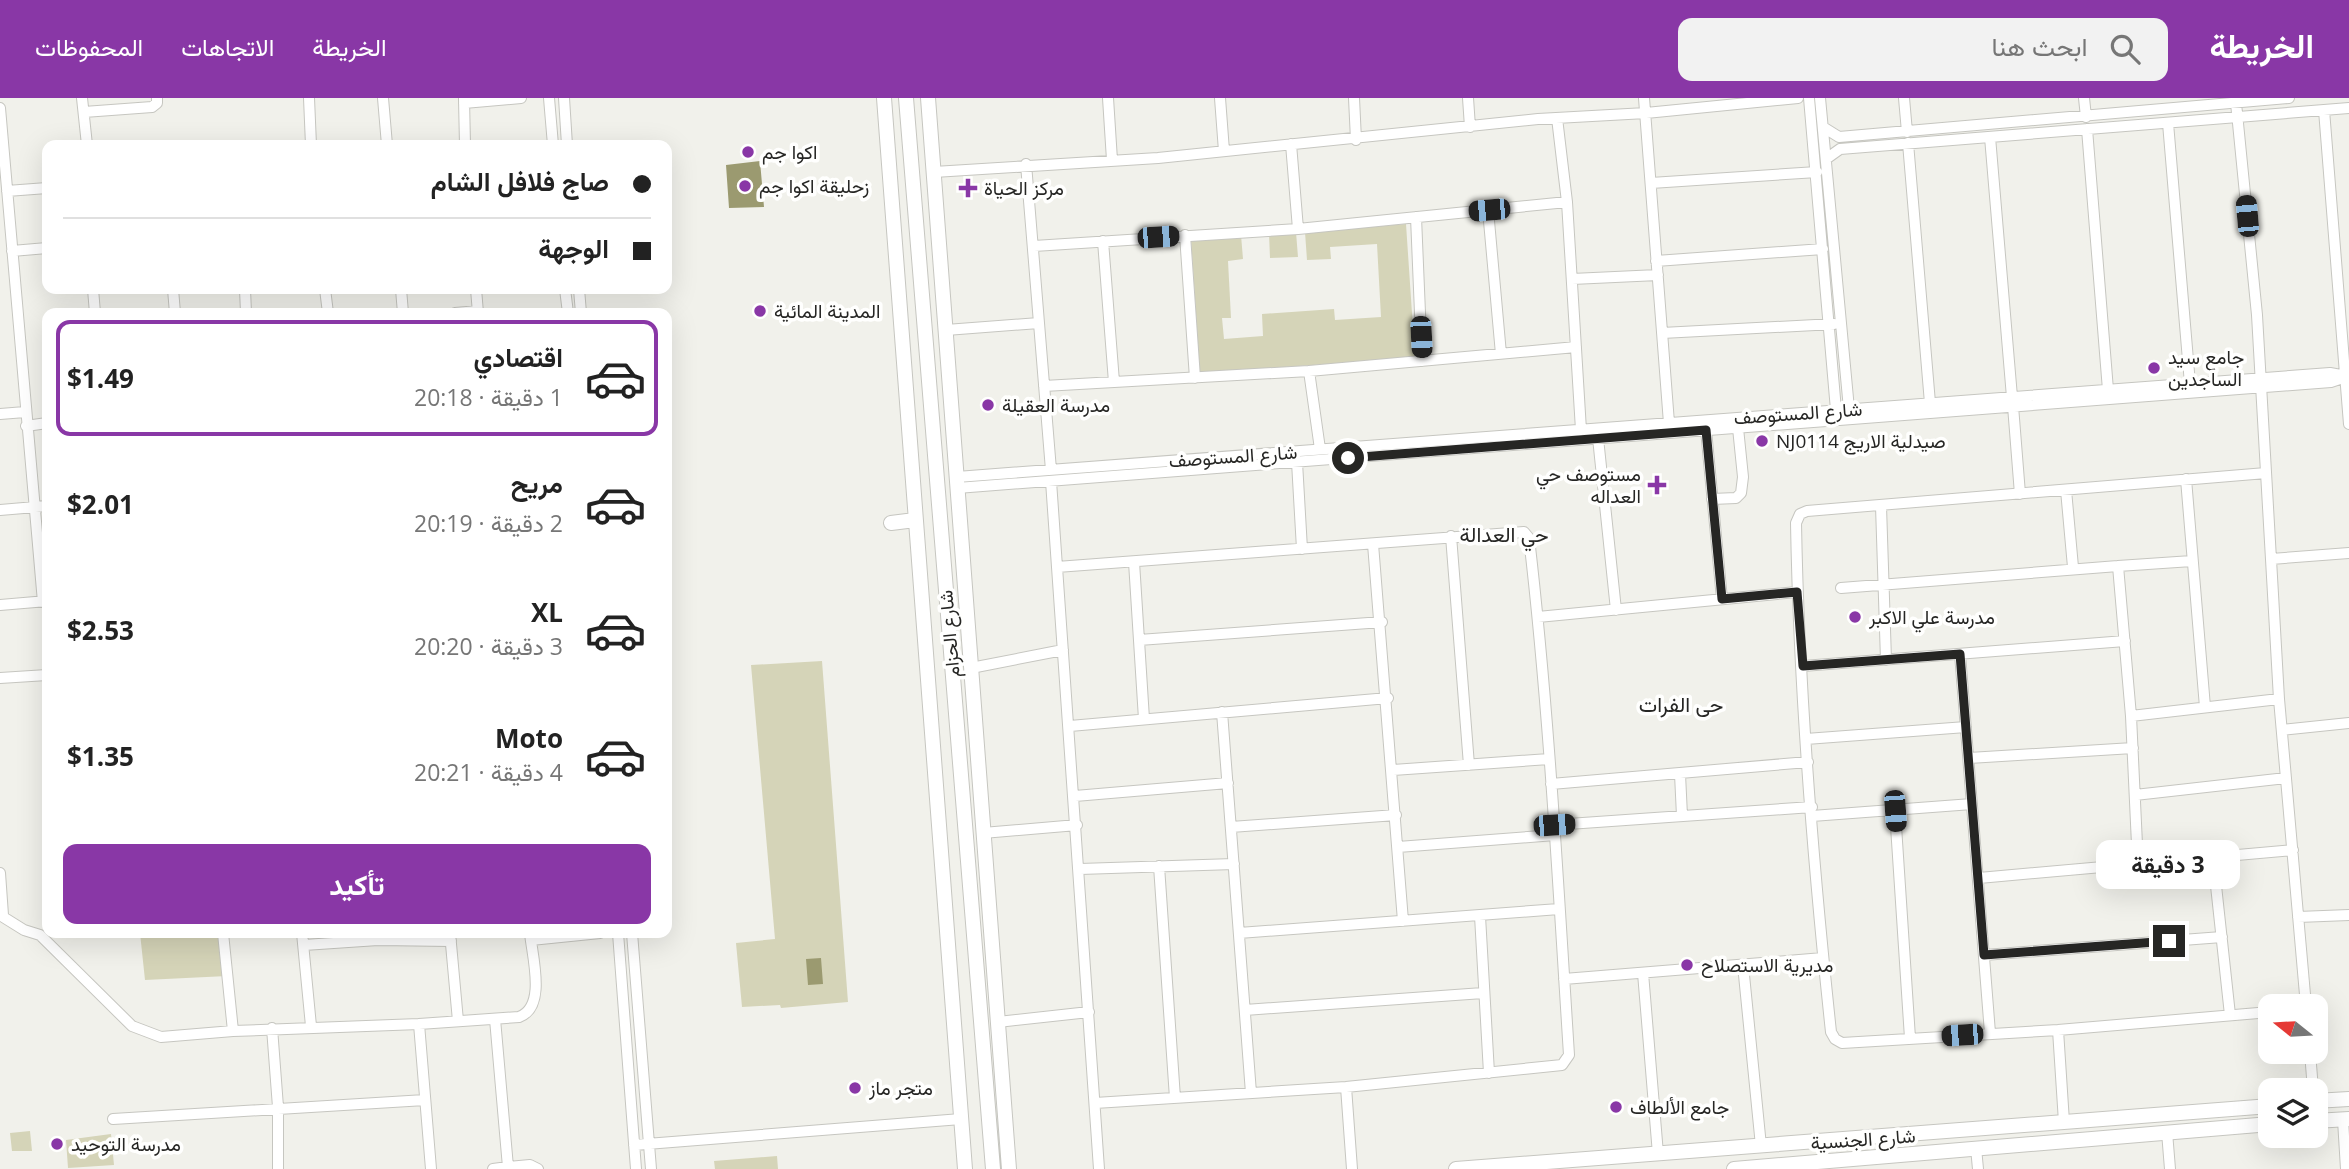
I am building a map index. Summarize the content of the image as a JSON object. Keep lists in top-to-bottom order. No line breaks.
{"streets":{"main road":["شارع الحزام","شارع الجنسية"],"street":["شارع المستوصف"]},"districts":["حي العدالة","حی الفرات"],"places":{"other":["اكوا جم","زحليقة اكوا جم","المدينة المائية","جامع سيد الساجدين","مدرسة العقيلة","NJ0114 صيدلية الاريج","مدرسة علي الاكبر","مديرية الاستصلاح","متجر ماز","جامع الألطاف","مدرسة التوحيد"],"health":["مركز الحياة","مستوصف حي العداله"]},"north":"left","page":{"header":"الخريطة","search":"ابحث هنا","nav":["الخريطة","الاتجاهات","المحفوظات"],"banner":["صاج فلافل الشام","الوجهة"],"list":[{"name":"اقتصادي","note":"1 دقيقة · 20:18","value":"$1.49"},{"name":"مريح","note":"2 دقيقة · 20:19","value":"$2.01"},{"name":"XL","note":"3 دقيقة · 20:20","value":"$2.53"},{"name":"Moto","note":"4 دقيقة · 20:21","value":"$1.35"}],"buttons":"تأكيد","bubble":"3 دقيقة"}}
